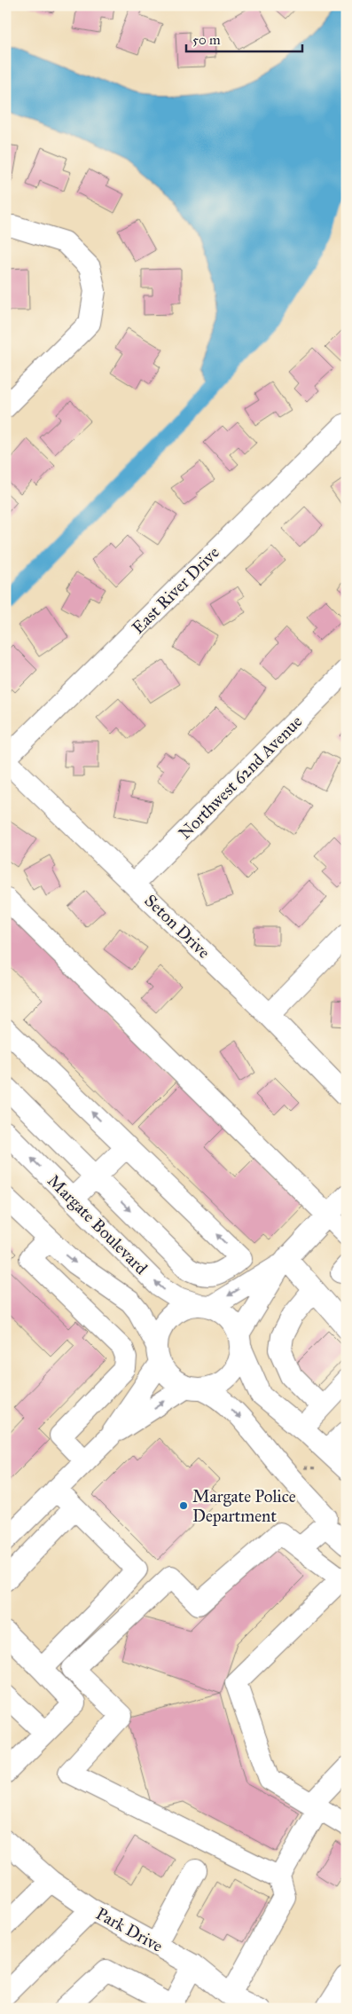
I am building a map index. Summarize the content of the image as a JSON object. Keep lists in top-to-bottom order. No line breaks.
{"streets":{"street":["East River Drive","Northwest 62nd Avenue","Seton Drive","Margate Boulevard","Park Drive"]},"crossings":[["East River Drive","Seton Drive"],["Northwest 62nd Avenue","Seton Drive"]],"places":["Margate Police Department"],"scale_bar":"50 m"}
